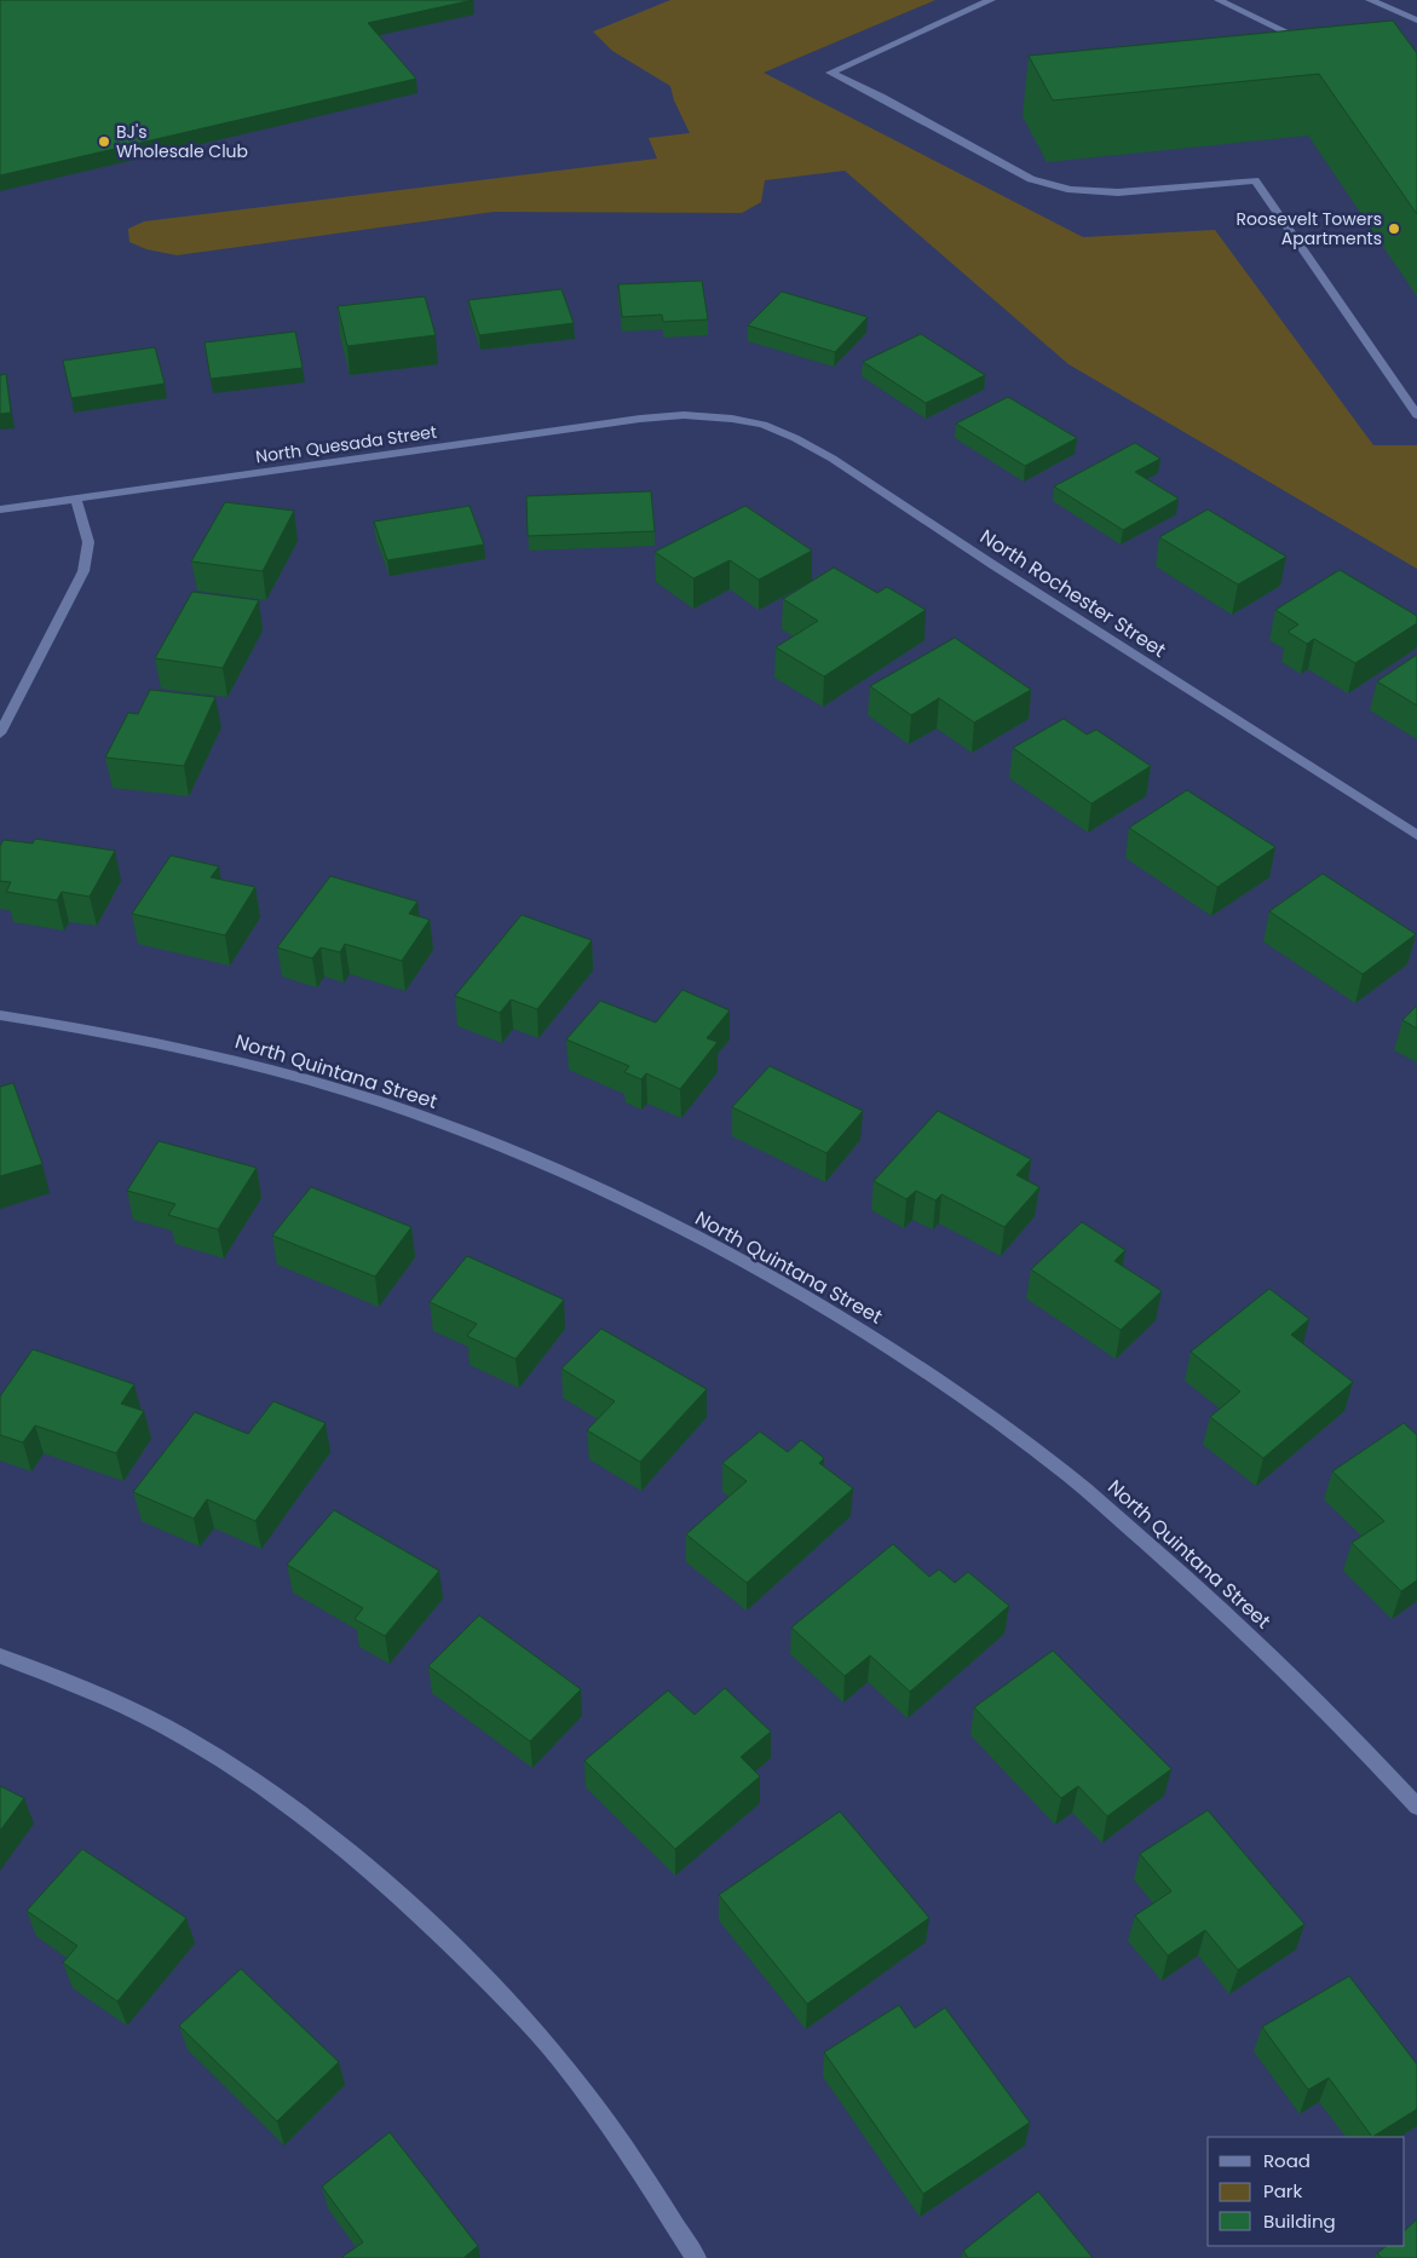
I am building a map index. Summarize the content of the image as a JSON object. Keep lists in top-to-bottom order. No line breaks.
{"streets":{"street":["North Quesada Street","North Rochester Street","North Quintana Street"]},"crossings":[["North Quesada Street","North Rochester Street"]],"places":["BJ's Wholesale Club","Roosevelt Towers Apartments"],"legend":["Road","Park","Building"]}
